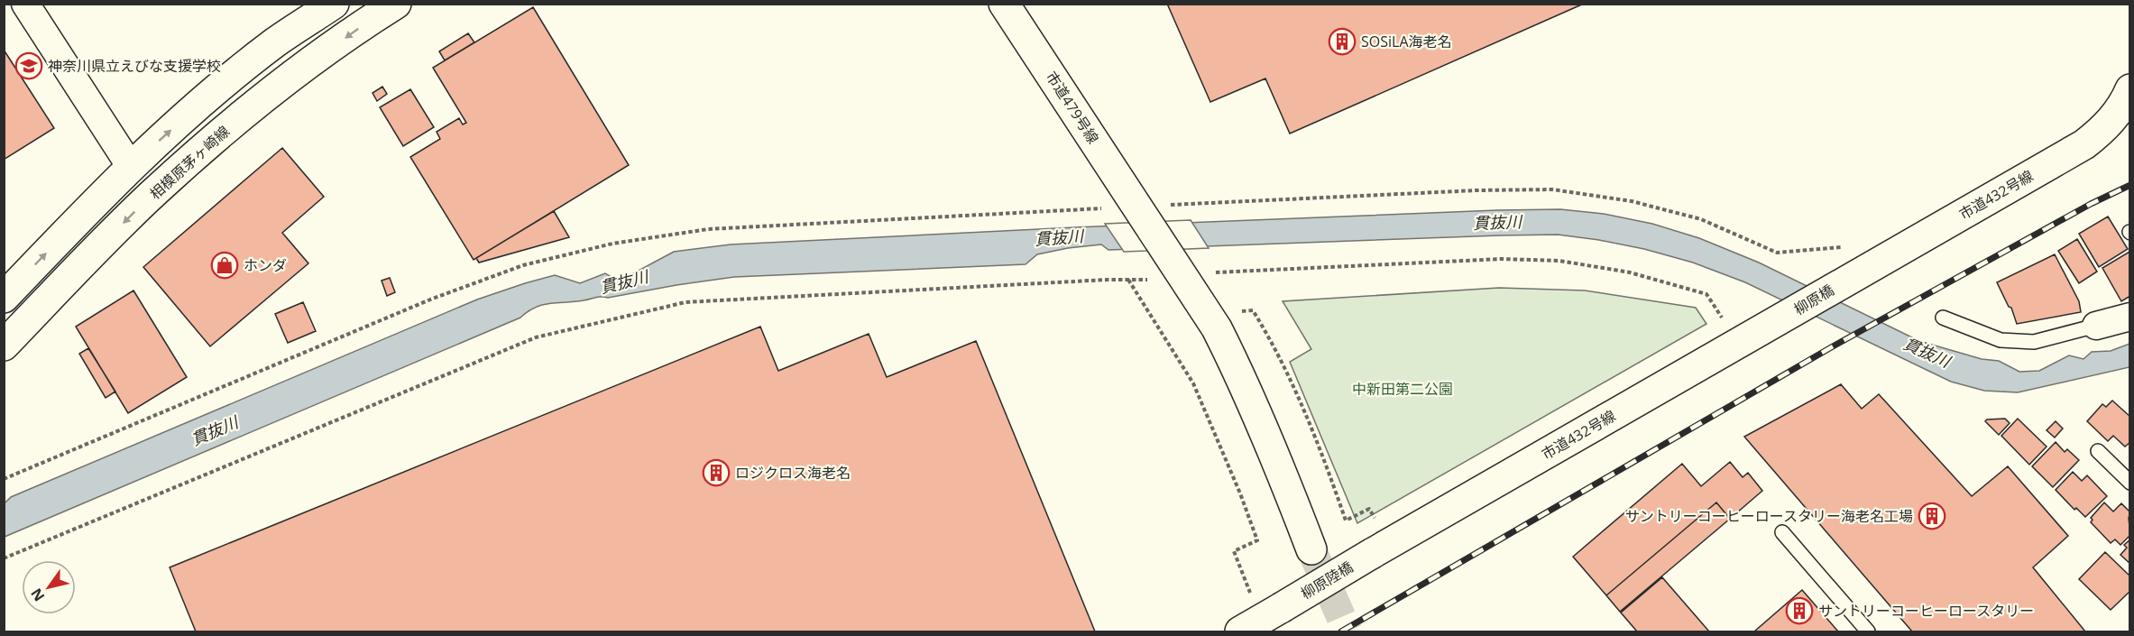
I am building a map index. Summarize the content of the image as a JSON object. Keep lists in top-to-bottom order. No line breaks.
{"streets":{"street":["市道479号線","相模原茅ヶ崎線","市道432号線","柳原橋","柳原陸橋"]},"crossings":[["市道432号線","柳原橋"],["市道432号線","柳原陸橋"]],"water":["貫抜川"],"parks":["中新田第二公園"],"places":{"building":["SOSiLA海老名","ロジクロス海老名","サントリーコーヒーロースタリー海老名工場","サントリーコーヒーロースタリー"],"school or university":["神奈川県立えびな支援学校"],"shop":["ホンダ"]},"north":"bottom left"}
